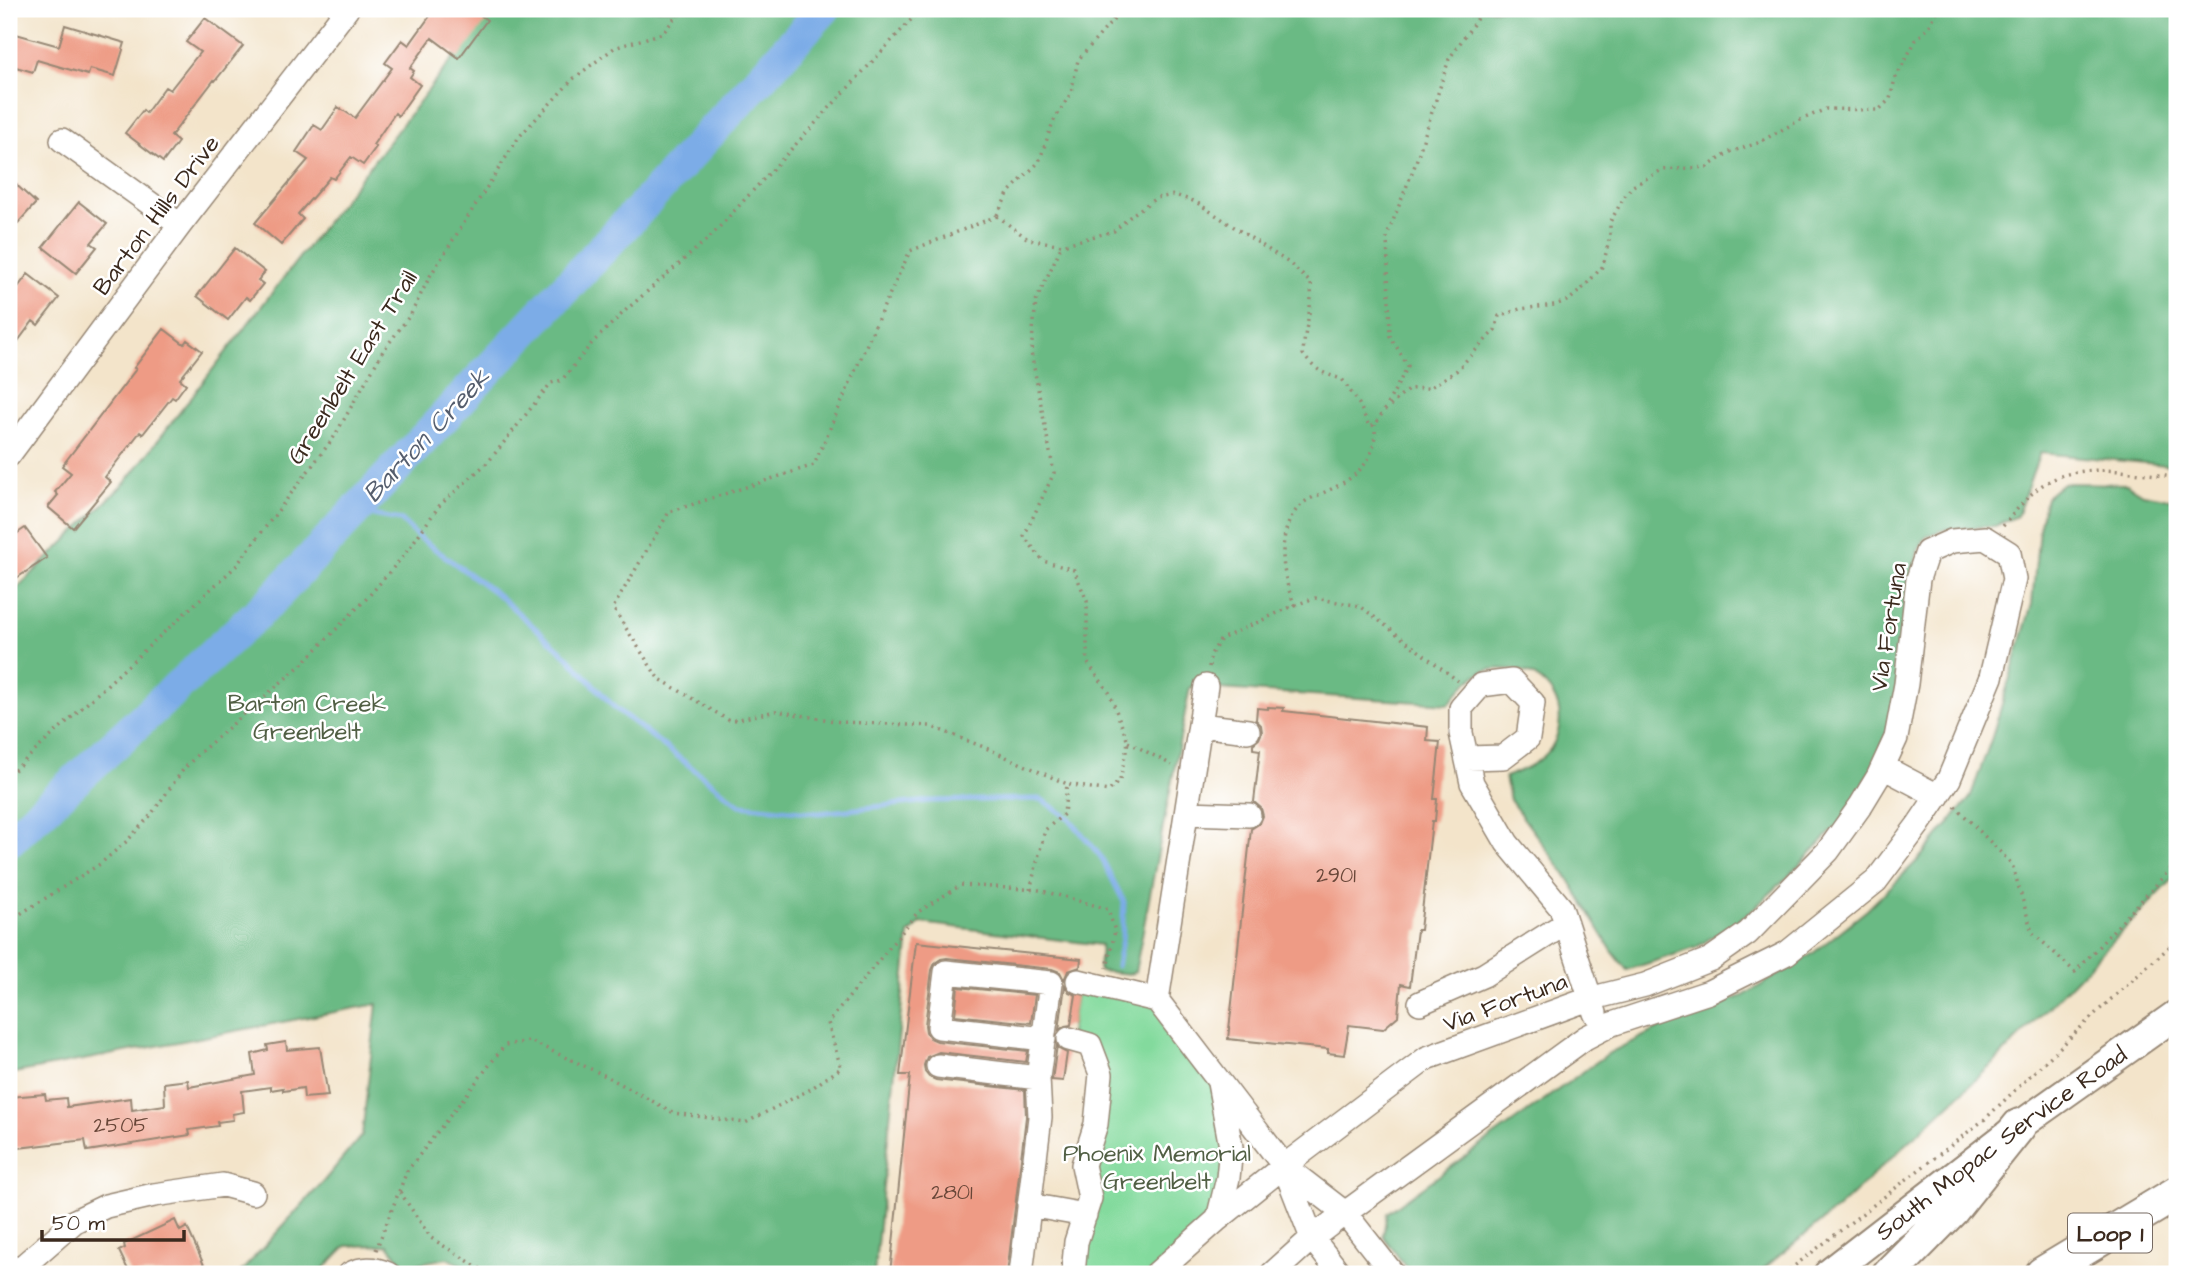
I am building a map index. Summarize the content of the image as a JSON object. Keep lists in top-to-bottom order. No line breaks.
{"streets":{"highway":["Loop 1"],"main road":["South Mopac Service Road"],"street":["Barton Hills Drive","Via Fortuna"],"path":["Greenbelt East Trail"]},"water":["Barton Creek"],"parks":["Barton Creek Greenbelt","Phoenix Memorial Greenbelt"],"house_numbers":["2901","2505","2801"],"scale_bar":"50 m"}
